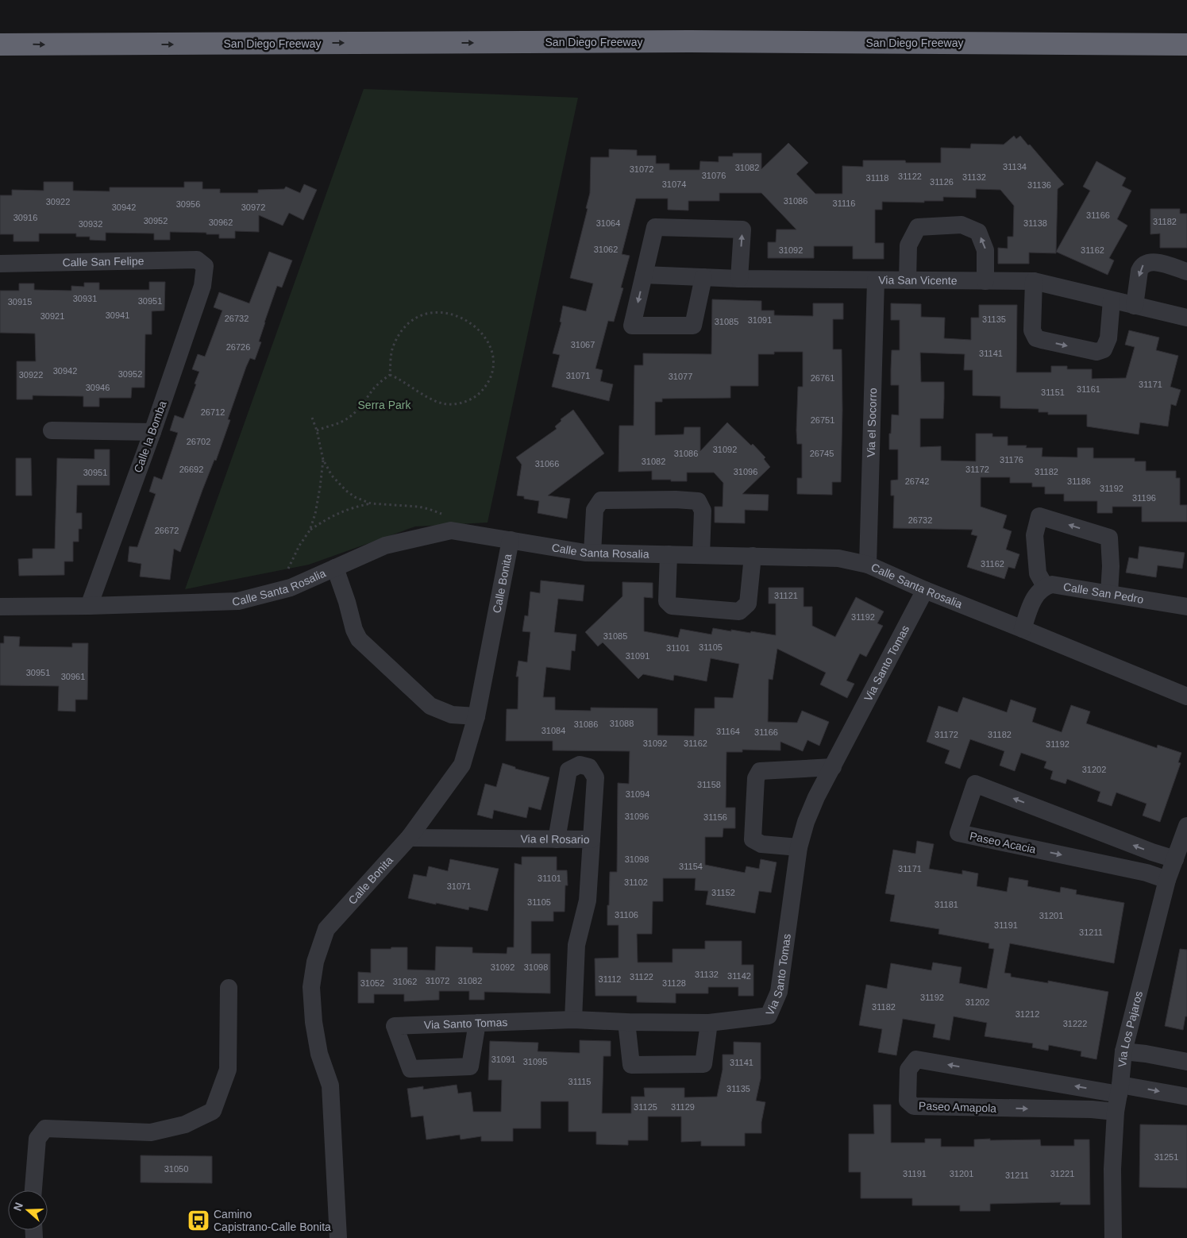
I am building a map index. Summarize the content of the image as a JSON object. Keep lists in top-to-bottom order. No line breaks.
{"streets":{"highway":["San Diego Freeway"],"street":["Calle San Felipe","Via San Vicente","Via el Socorro","Calle la Bomba","Calle Santa Rosalia","Calle Bonita","Calle San Pedro","Via Santo Tomas","Via el Rosario","Paseo Acacia","Via Los Pajaros","Paseo Amapola"]},"crossings":[["Calle San Felipe","Calle la Bomba"],["Via San Vicente","Via el Socorro"],["Via el Socorro","Calle Santa Rosalia"],["Calle la Bomba","Calle Santa Rosalia"],["Calle Santa Rosalia","Calle Bonita"],["Calle Santa Rosalia","Via Santo Tomas"],["Calle Bonita","Via el Rosario"],["Via Santo Tomas","Via el Rosario"],["Paseo Acacia","Via Los Pajaros"],["Via Los Pajaros","Paseo Amapola"]],"one_way":["San Diego Freeway"],"parks":["Serra Park"],"places":{"bus stop":["Camino Capistrano-Calle Bonita"]},"house_numbers":["31134","31082","31072","31076","31122","31132","31118","31126","31074","31136","31086","30922","31116","30956","30942","30972","31166","30916","30952","31182","30962","31064","31138","30932","31062","31092","31162","30931","30951","30915","30941","30921","26732","31135","31091","31085","31067","26726","31141","30942","30952","30922","31071","31077","26761","31171","30946","31161","31151","26712","26751","26702","31092","31086","26745","31176","31082","31066","26692","31172","31096","31182","30951","26742","31186","31192","31196","26732","26672","31162","31121","31192","31085","31105","31101","31091","30951","30961","31088","31086","31084","31164","31166","31172","31182","31092","31162","31192","31202","31158","31094","31096","31156","31098","31154","31171","31101","31102","31071","31152","31105","31181","31106","31201","31191","31211","31092","31098","31132","31142","31122","31112","31072","31082","31062","31052","31128","31192","31202","31182","31212","31222","31091","31095","31141","31115","31135","31125","31129","31251","31050","31191","31201","31221","31211"],"north":"left"}
